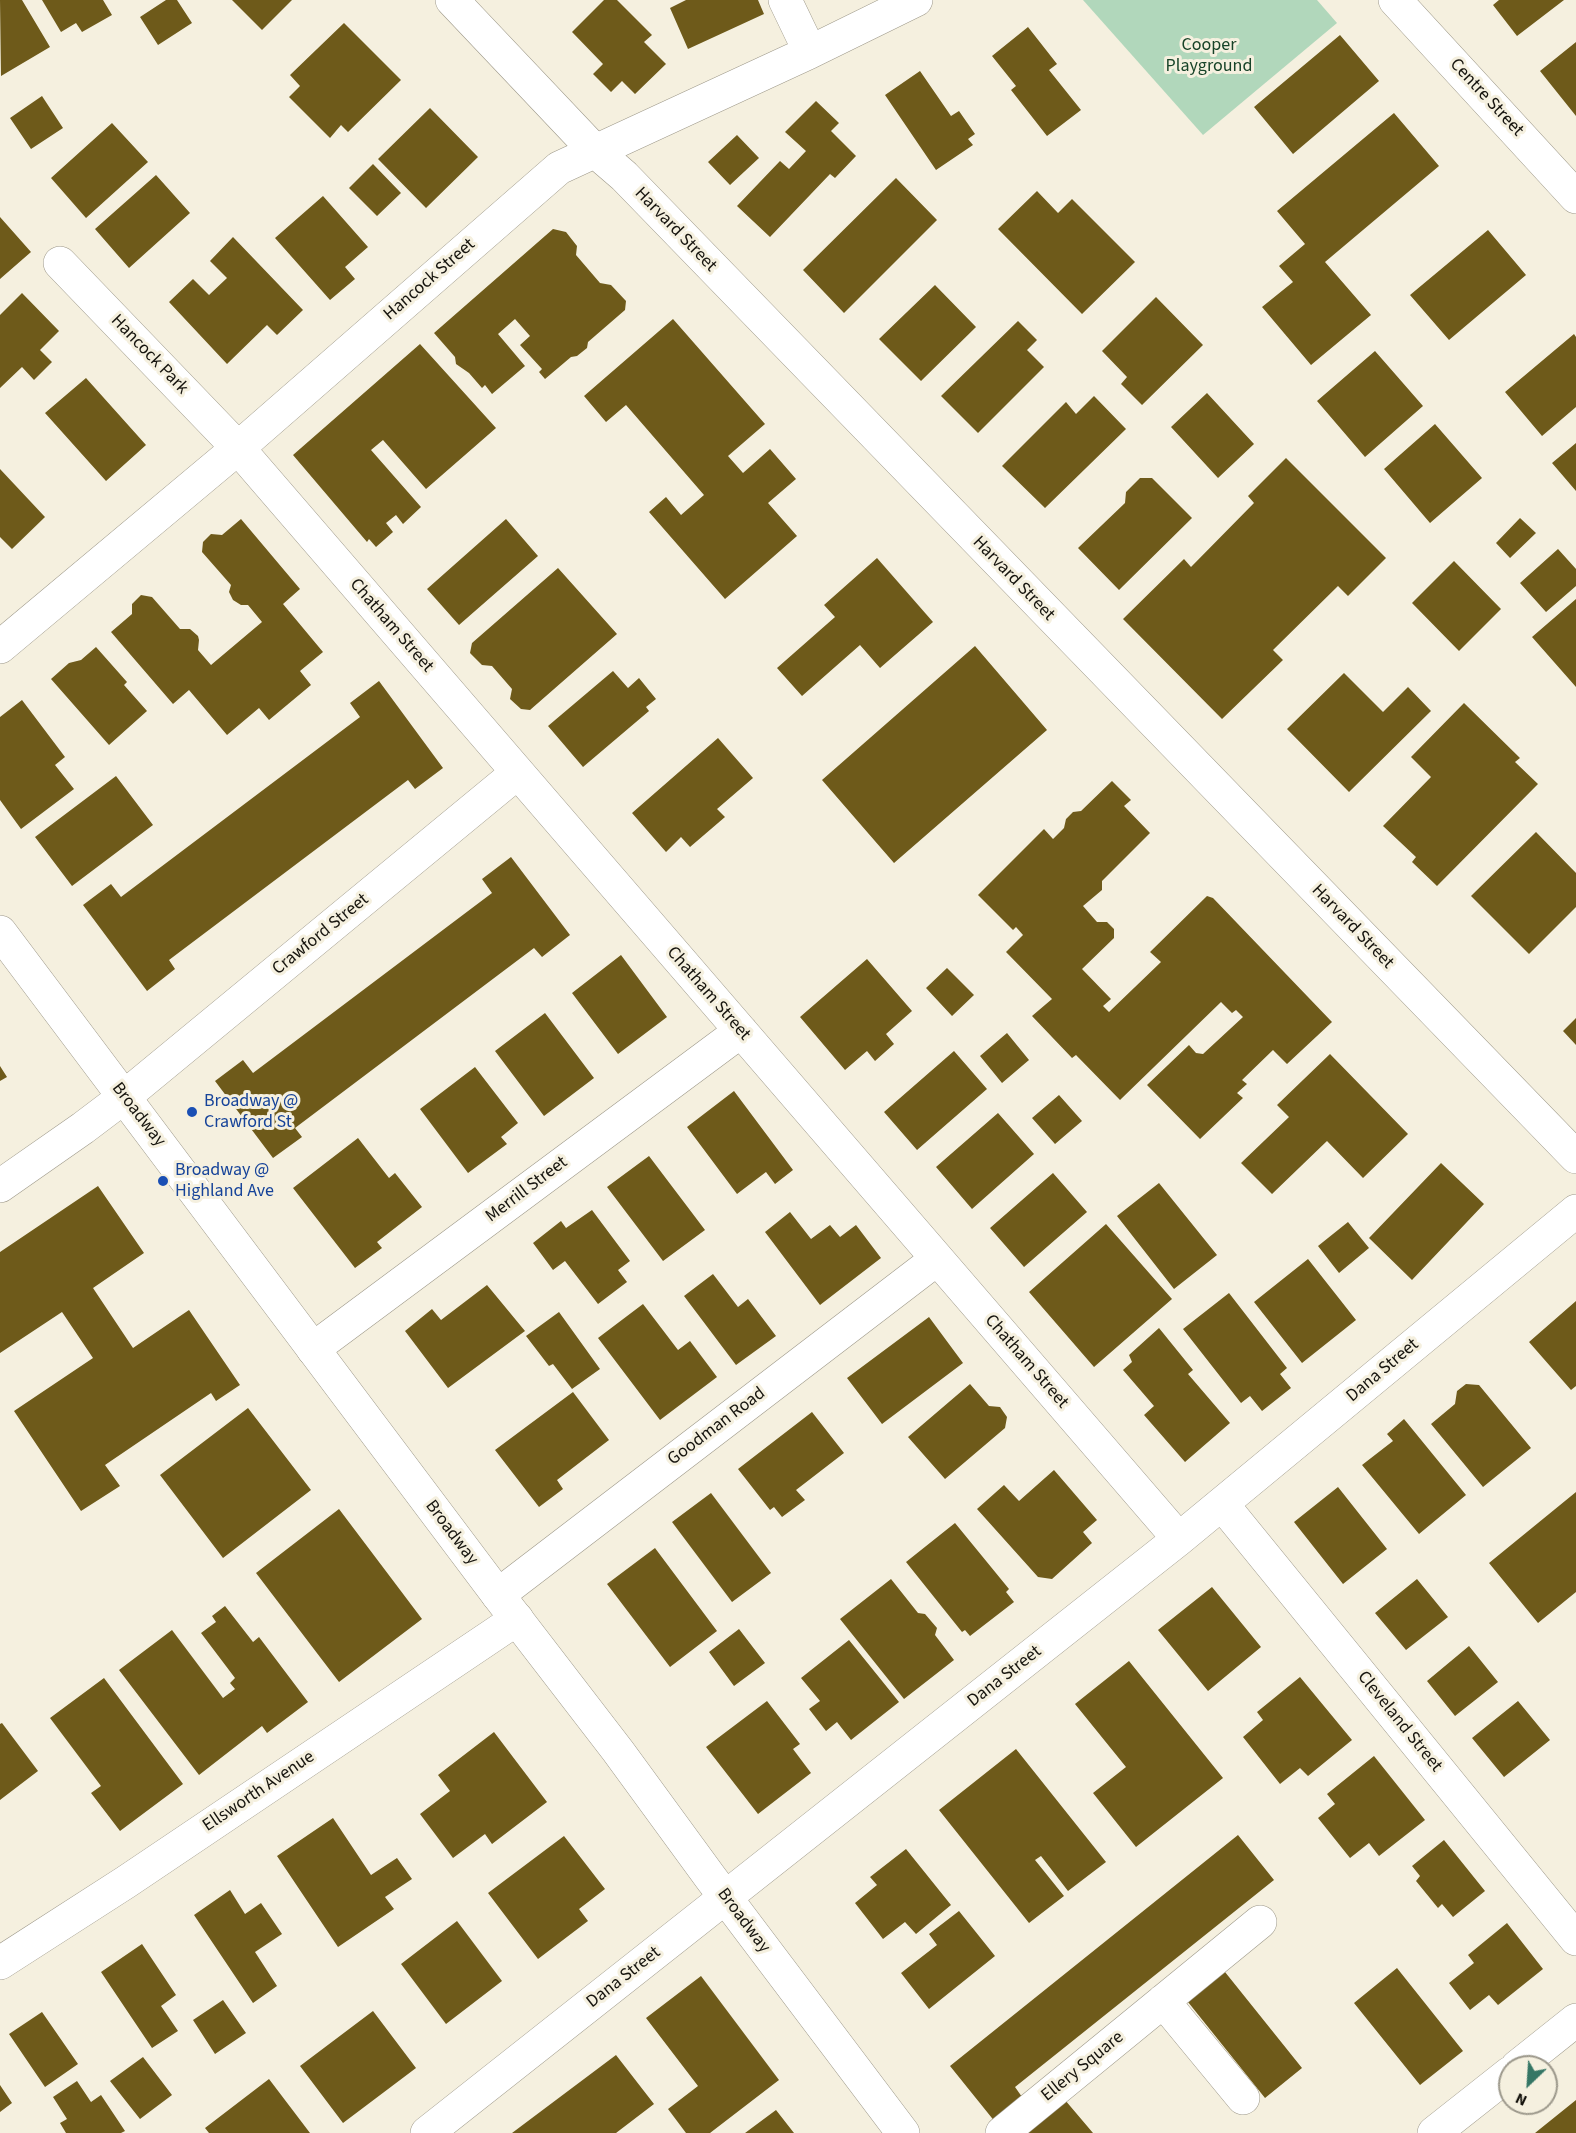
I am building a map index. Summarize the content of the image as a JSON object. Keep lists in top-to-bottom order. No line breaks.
{"streets":{"street":["Centre Street","Harvard Street","Hancock Street","Hancock Park","Chatham Street","Crawford Street","Broadway","Merrill Street","Dana Street","Goodman Road","Cleveland Street","Ellsworth Avenue","Ellery Square"]},"crossings":[["Harvard Street","Hancock Street"],["Hancock Street","Hancock Park"],["Hancock Street","Chatham Street"],["Hancock Park","Chatham Street"],["Chatham Street","Crawford Street"],["Chatham Street","Merrill Street"],["Chatham Street","Dana Street"],["Chatham Street","Goodman Road"],["Crawford Street","Broadway"],["Broadway","Merrill Street"],["Broadway","Dana Street"],["Broadway","Goodman Road"],["Broadway","Ellsworth Avenue"],["Dana Street","Cleveland Street"],["Goodman Road","Ellsworth Avenue"]],"parks":["Cooper Playground"],"places":["Broadway @ Crawford St","Broadway @ Highland Ave"],"north":"bottom left"}
